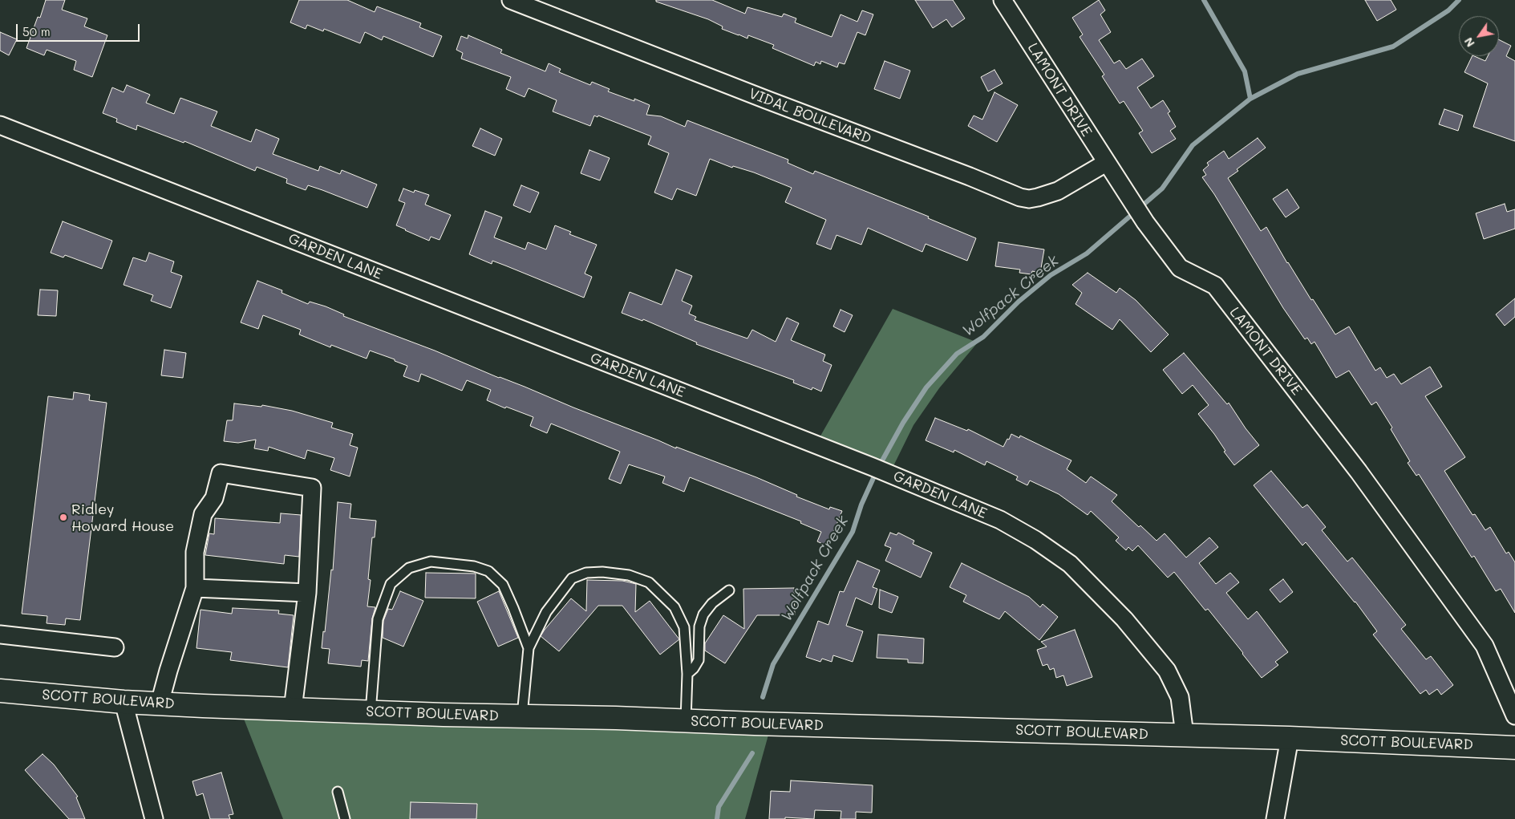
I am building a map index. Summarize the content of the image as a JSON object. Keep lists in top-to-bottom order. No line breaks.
{"streets":{"highway":["SCOTT BOULEVARD"],"street":["LAMONT DRIVE","VIDAL BOULEVARD","GARDEN LANE"]},"crossings":[["LAMONT DRIVE","VIDAL BOULEVARD"],["GARDEN LANE","SCOTT BOULEVARD"]],"water":["Wolfpack Creek"],"places":["Ridley Howard House"],"scale_bar":"50 m","north":"bottom left"}
